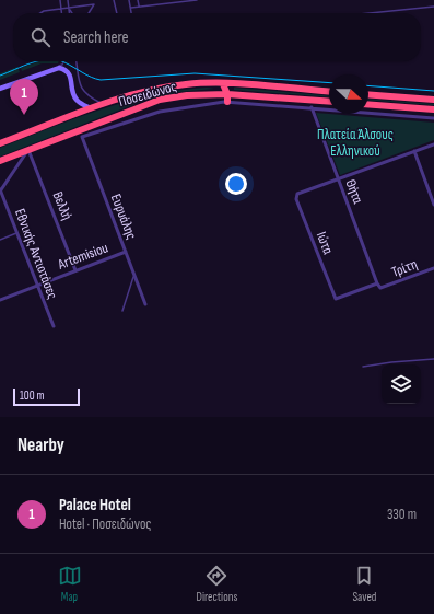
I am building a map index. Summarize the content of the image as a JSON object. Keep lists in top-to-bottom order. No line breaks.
{"streets":{"highway":["Ποσειδώνος"],"street":["Θήτα","Βελλή","Ευρυάλης","Ιώτα","Εθνικής Αντιοτάσες","Artemisiou","Τρίτη"]},"crossings":[["Ποσειδώνος","Βελλή"],["Ποσειδώνος","Ευρυάλης"],["Θήτα","Ιώτα"],["Θήτα","Τρίτη"],["Βελλή","Artemisiou"],["Ευρυάλης","Artemisiou"],["Ιώτα","Τρίτη"],["Εθνικής Αντιοτάσες","Artemisiou"]],"parks":["Πλατεία Άλσους Ελληνικού"],"scale_bar":"100 m","north":"right","page":{"search":"Search here","pins":"1","scale":"100 m","heading":"Nearby","list":[{"mark":"1","name":"Palace Hotel","note":"Hotel · Ποσειδώνος","value":"330 m"}],"nav":["Map","Directions","Saved"]}}
